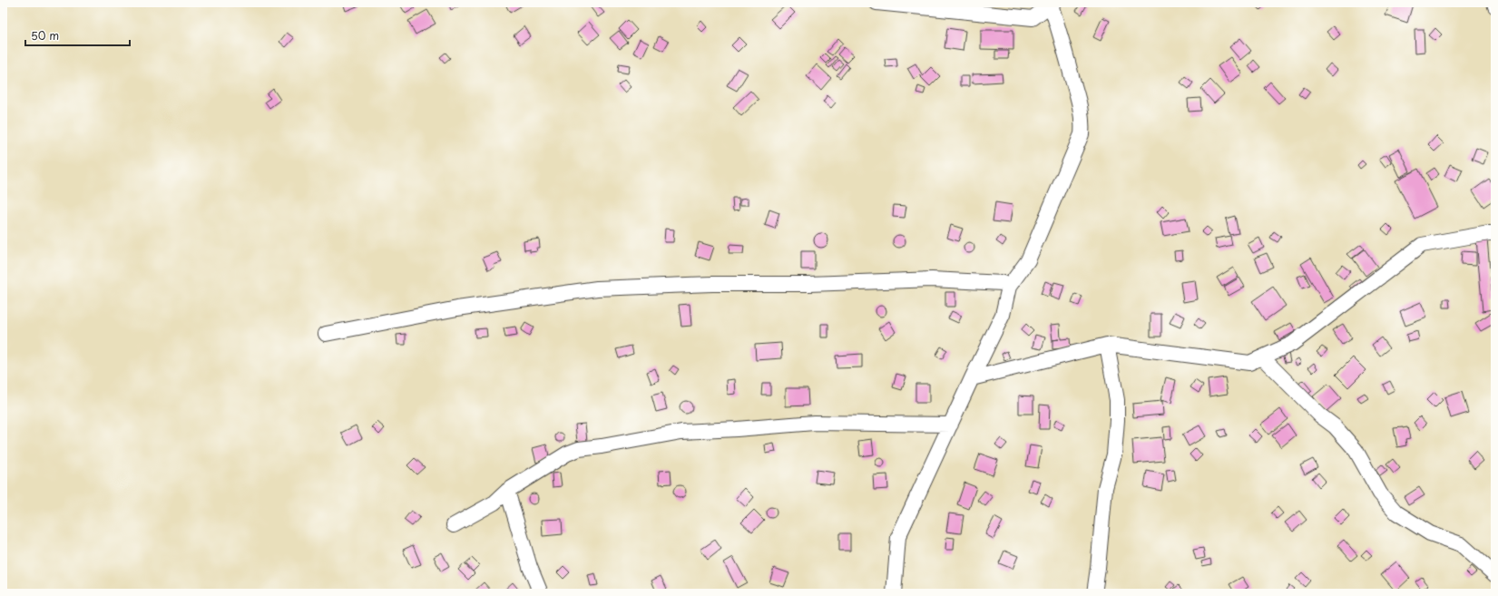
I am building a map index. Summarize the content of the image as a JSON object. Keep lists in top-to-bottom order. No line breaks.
{"scale_bar":"50 m"}
